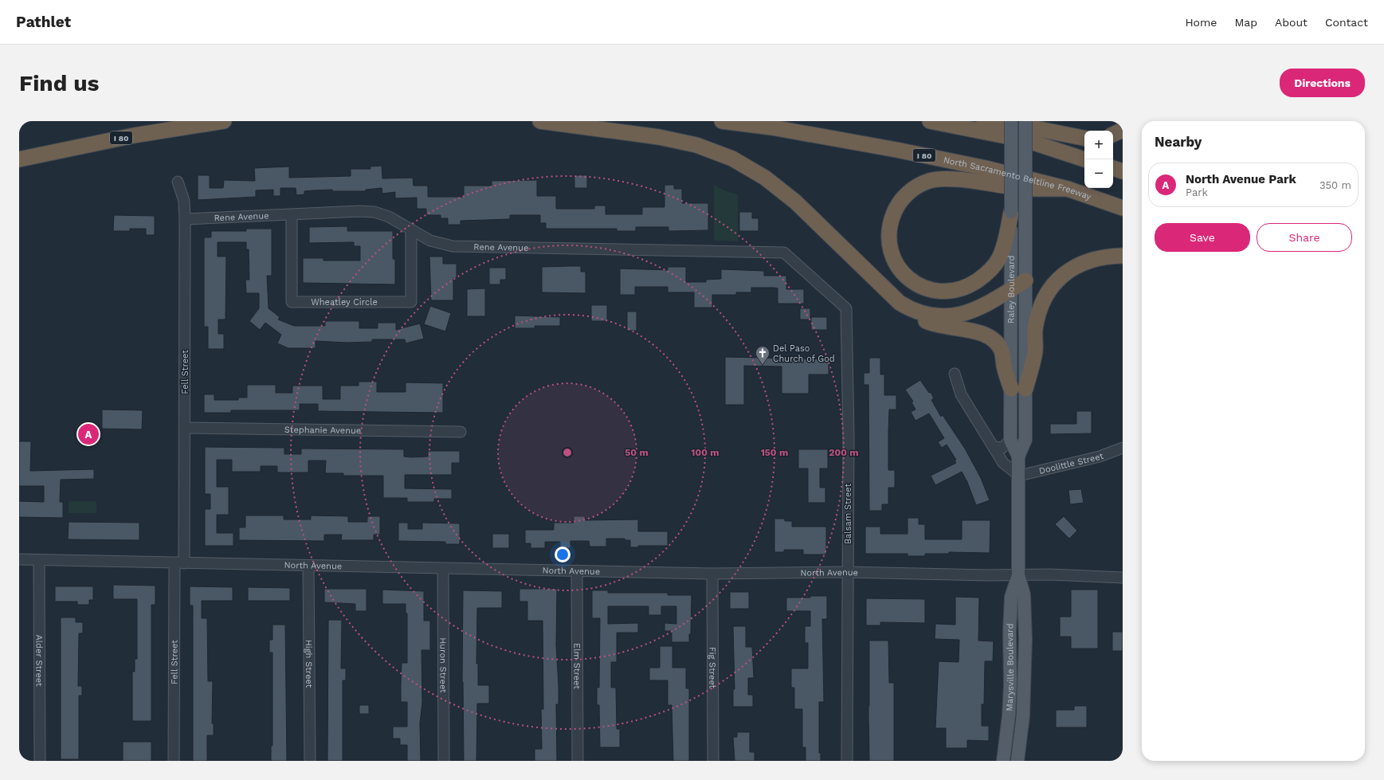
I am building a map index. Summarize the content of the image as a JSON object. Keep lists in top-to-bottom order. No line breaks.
{"streets":{"highway":["I 80","North Sacramento Beltline Freeway"],"main road":["Raley Boulevard","Marysville Boulevard"],"street":["Rene Avenue","Wheatley Circle","Fell Street","Stephanie Avenue","Doolittle Street","Balsam Street","North Avenue","Alder Street","High Street","Huron Street","Elm Street","Fig Street"]},"crossings":[["Rene Avenue","Wheatley Circle"],["Rene Avenue","Fell Street"],["Rene Avenue","Balsam Street"],["Raley Boulevard","Doolittle Street"],["Raley Boulevard","Marysville Boulevard"],["Fell Street","Stephanie Avenue"],["Fell Street","North Avenue"],["Doolittle Street","Marysville Boulevard"],["Balsam Street","North Avenue"],["North Avenue","Alder Street"],["North Avenue","High Street"],["North Avenue","Huron Street"],["North Avenue","Elm Street"],["North Avenue","Fig Street"],["North Avenue","Marysville Boulevard"]],"places":{"church":["Del Paso Church of God"]},"page":{"header":"Pathlet","nav":["Home","Map","About","Contact"],"buttons":["Directions",["Save","Share"]],"title":"Find us","heading":"Nearby","map_buttons":["+","−"],"list":[{"mark":"A","name":"North Avenue Park","note":"Park","value":"350 m"}],"pins":"A"},"rings":["50 m","100 m","150 m","200 m"]}
